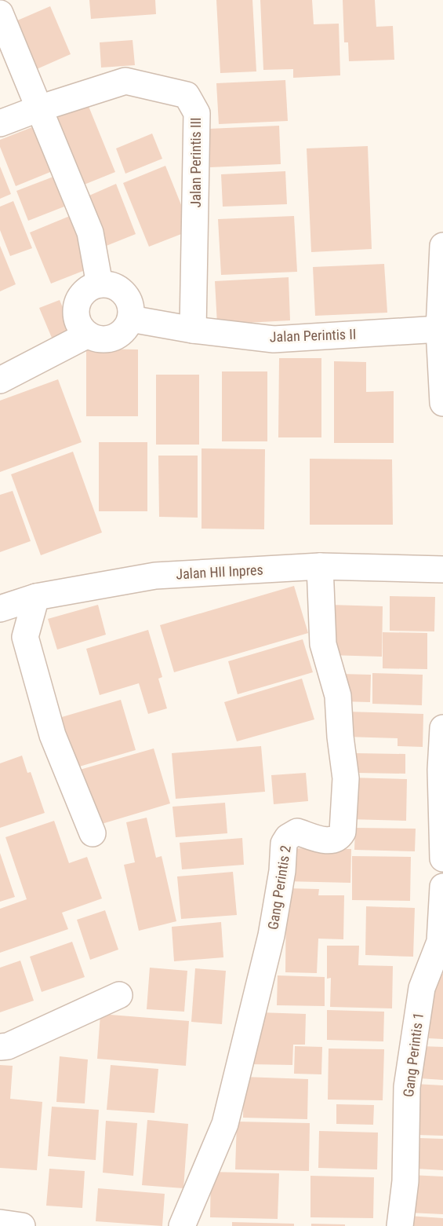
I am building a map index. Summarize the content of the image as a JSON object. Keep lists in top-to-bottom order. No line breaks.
{"streets":{"street":["Jalan Perintis III","Jalan Perintis II","Jalan HII Inpres","Gang Perintis 2","Gang Perintis 1"]},"crossings":[["Jalan Perintis III","Jalan Perintis II"],["Jalan HII Inpres","Gang Perintis 2"]]}
